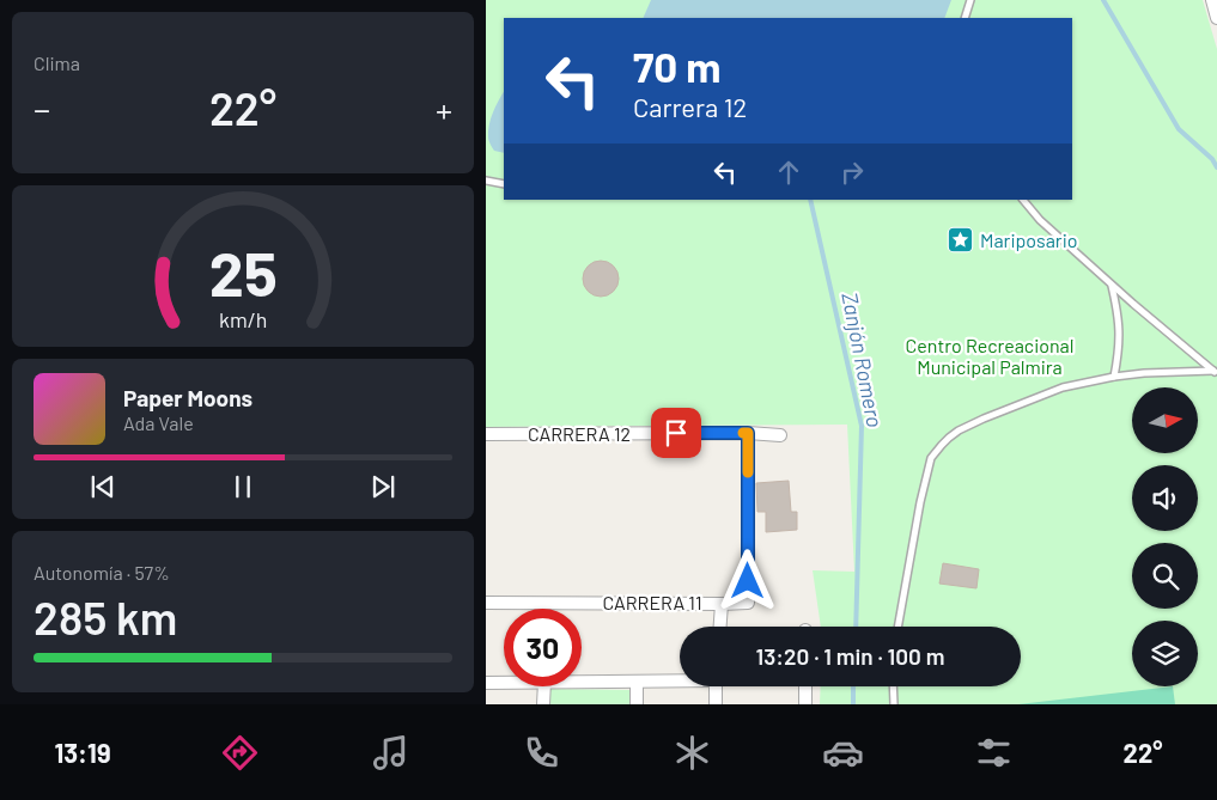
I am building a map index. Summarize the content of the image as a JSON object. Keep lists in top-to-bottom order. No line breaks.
{"streets":{"street":["CARRERA 12","CARRERA 11"]},"crossings":[["CARRERA 12","CARRERA 11"]],"water":["Zanjón Romero"],"parks":["Centro Recreacional Municipal Palmira"],"places":{"place":["Mariposario"]},"north":"right","page":{"tile":["Clima",["Autonomía · 57%","285 km"]],"turn":["70 m","Carrera 12"],"heat":["−","22°","+"],"song":["Paper Moons","Ada Vale"],"limit":"30","trip":"13:20 · 1 min · 100 m","tabs":["13:19","22°"],"gauge":["25","km/h"]}}
